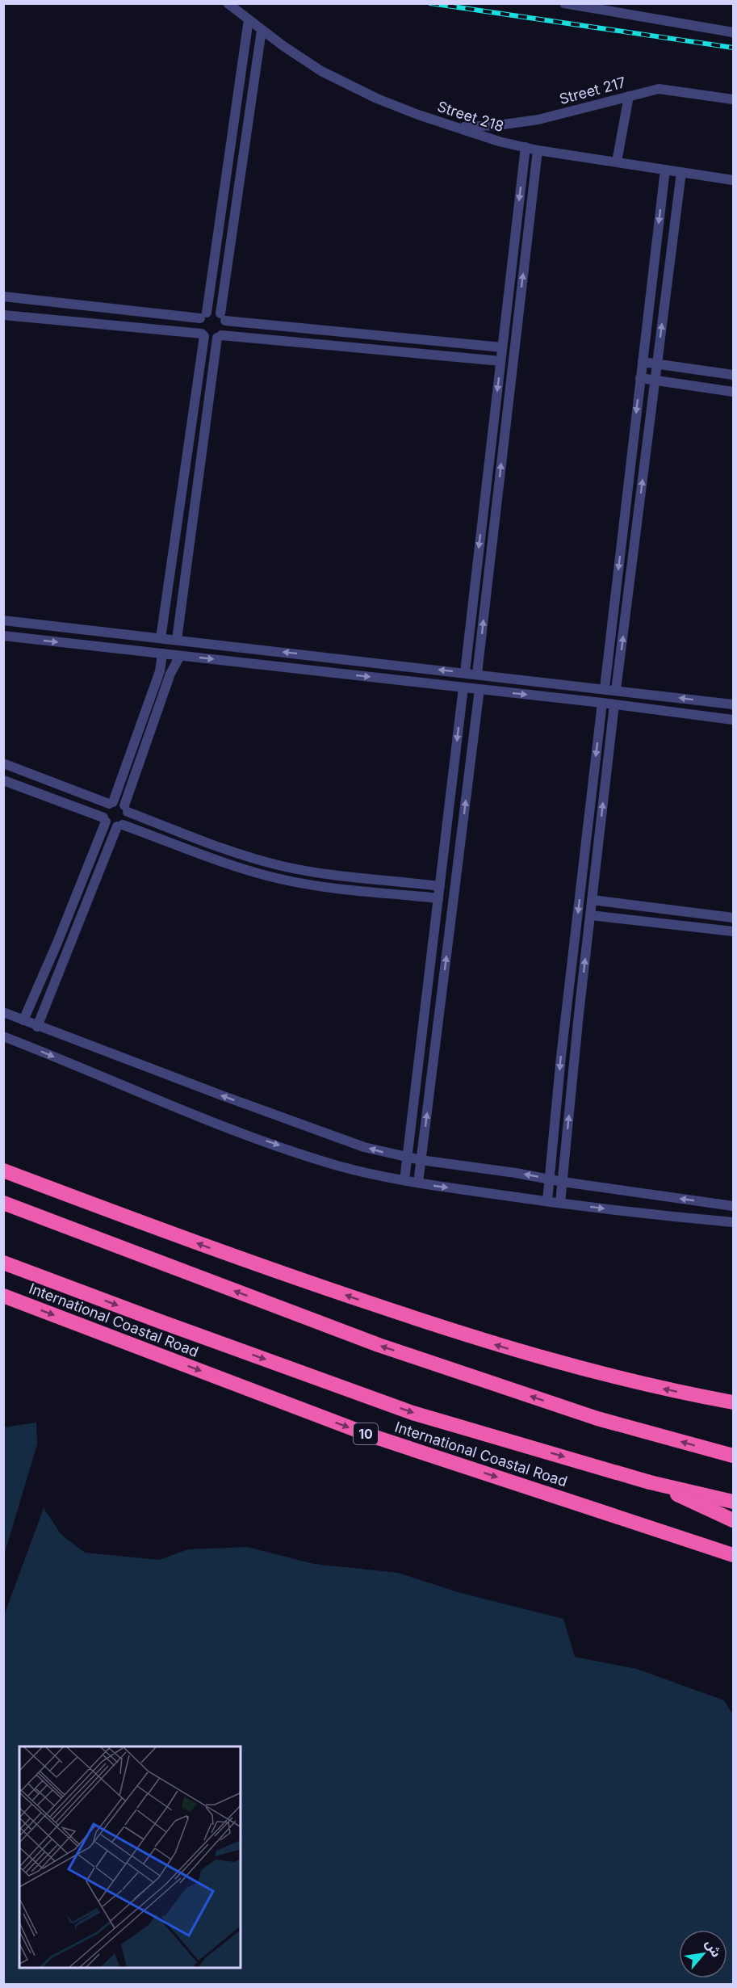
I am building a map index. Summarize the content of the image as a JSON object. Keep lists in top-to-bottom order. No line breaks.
{"streets":{"highway":["International Coastal Road","10"],"street":["Street 217","Street 218"]},"crossings":[["Street 217","Street 218"]],"north":"top right"}
